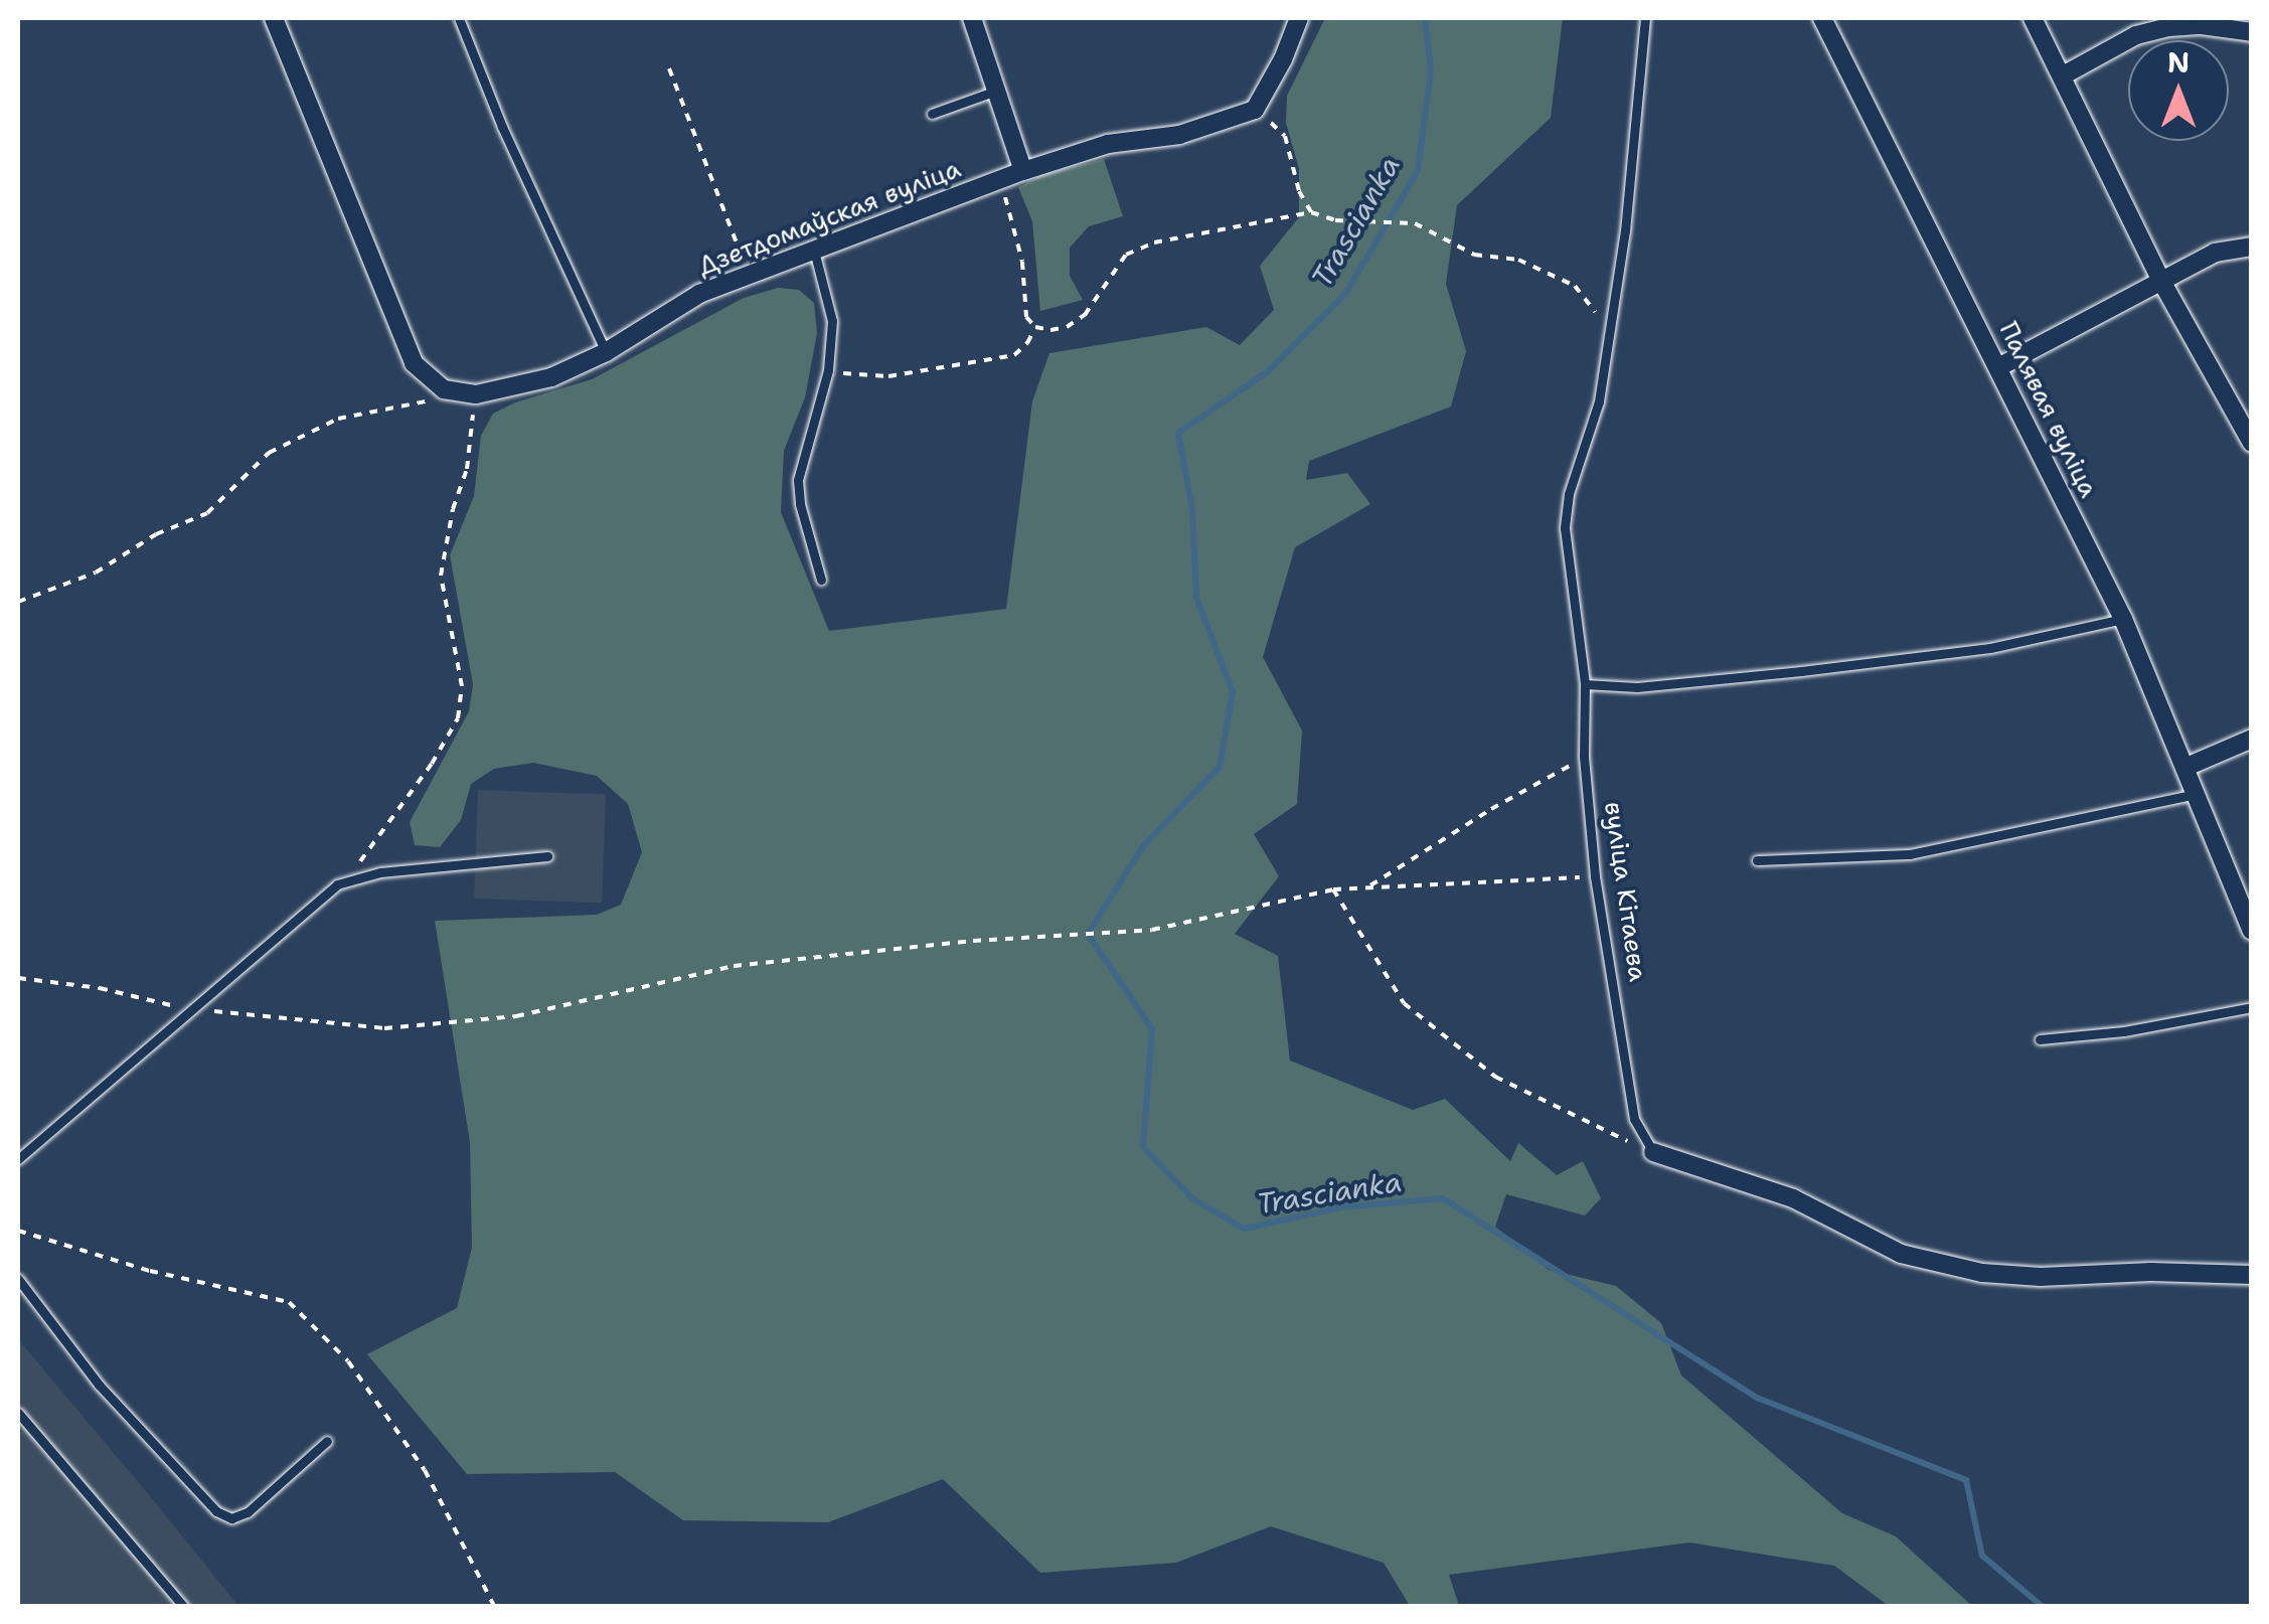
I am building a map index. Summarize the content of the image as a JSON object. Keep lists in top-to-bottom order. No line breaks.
{"streets":{"street":["Дзетдомаўская вуліца","Палявая вуліца"],"lane":["вуліца Кітаева"]},"water":["Trascianka"],"north":"top"}
